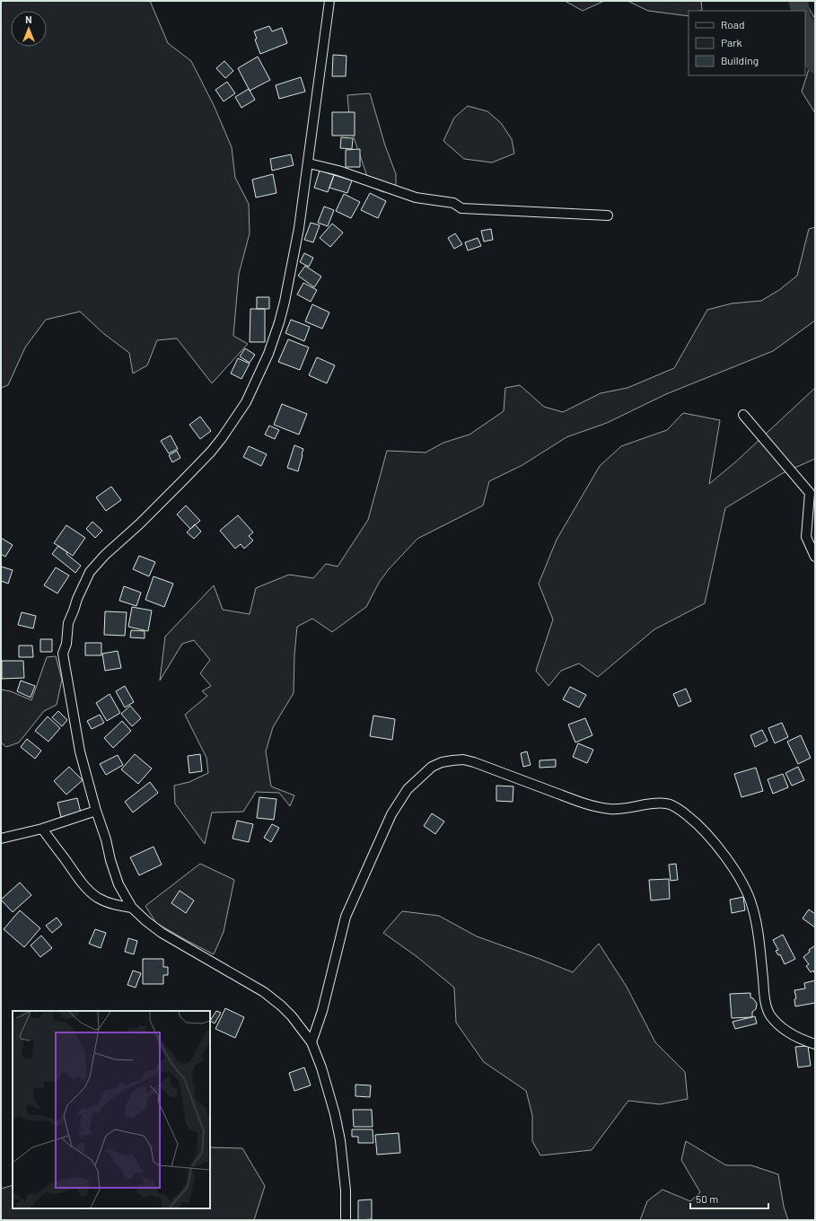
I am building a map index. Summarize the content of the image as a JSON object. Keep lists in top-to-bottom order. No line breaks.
{"legend":["Road","Park","Building"],"scale_bar":"50 m","north":"top"}
